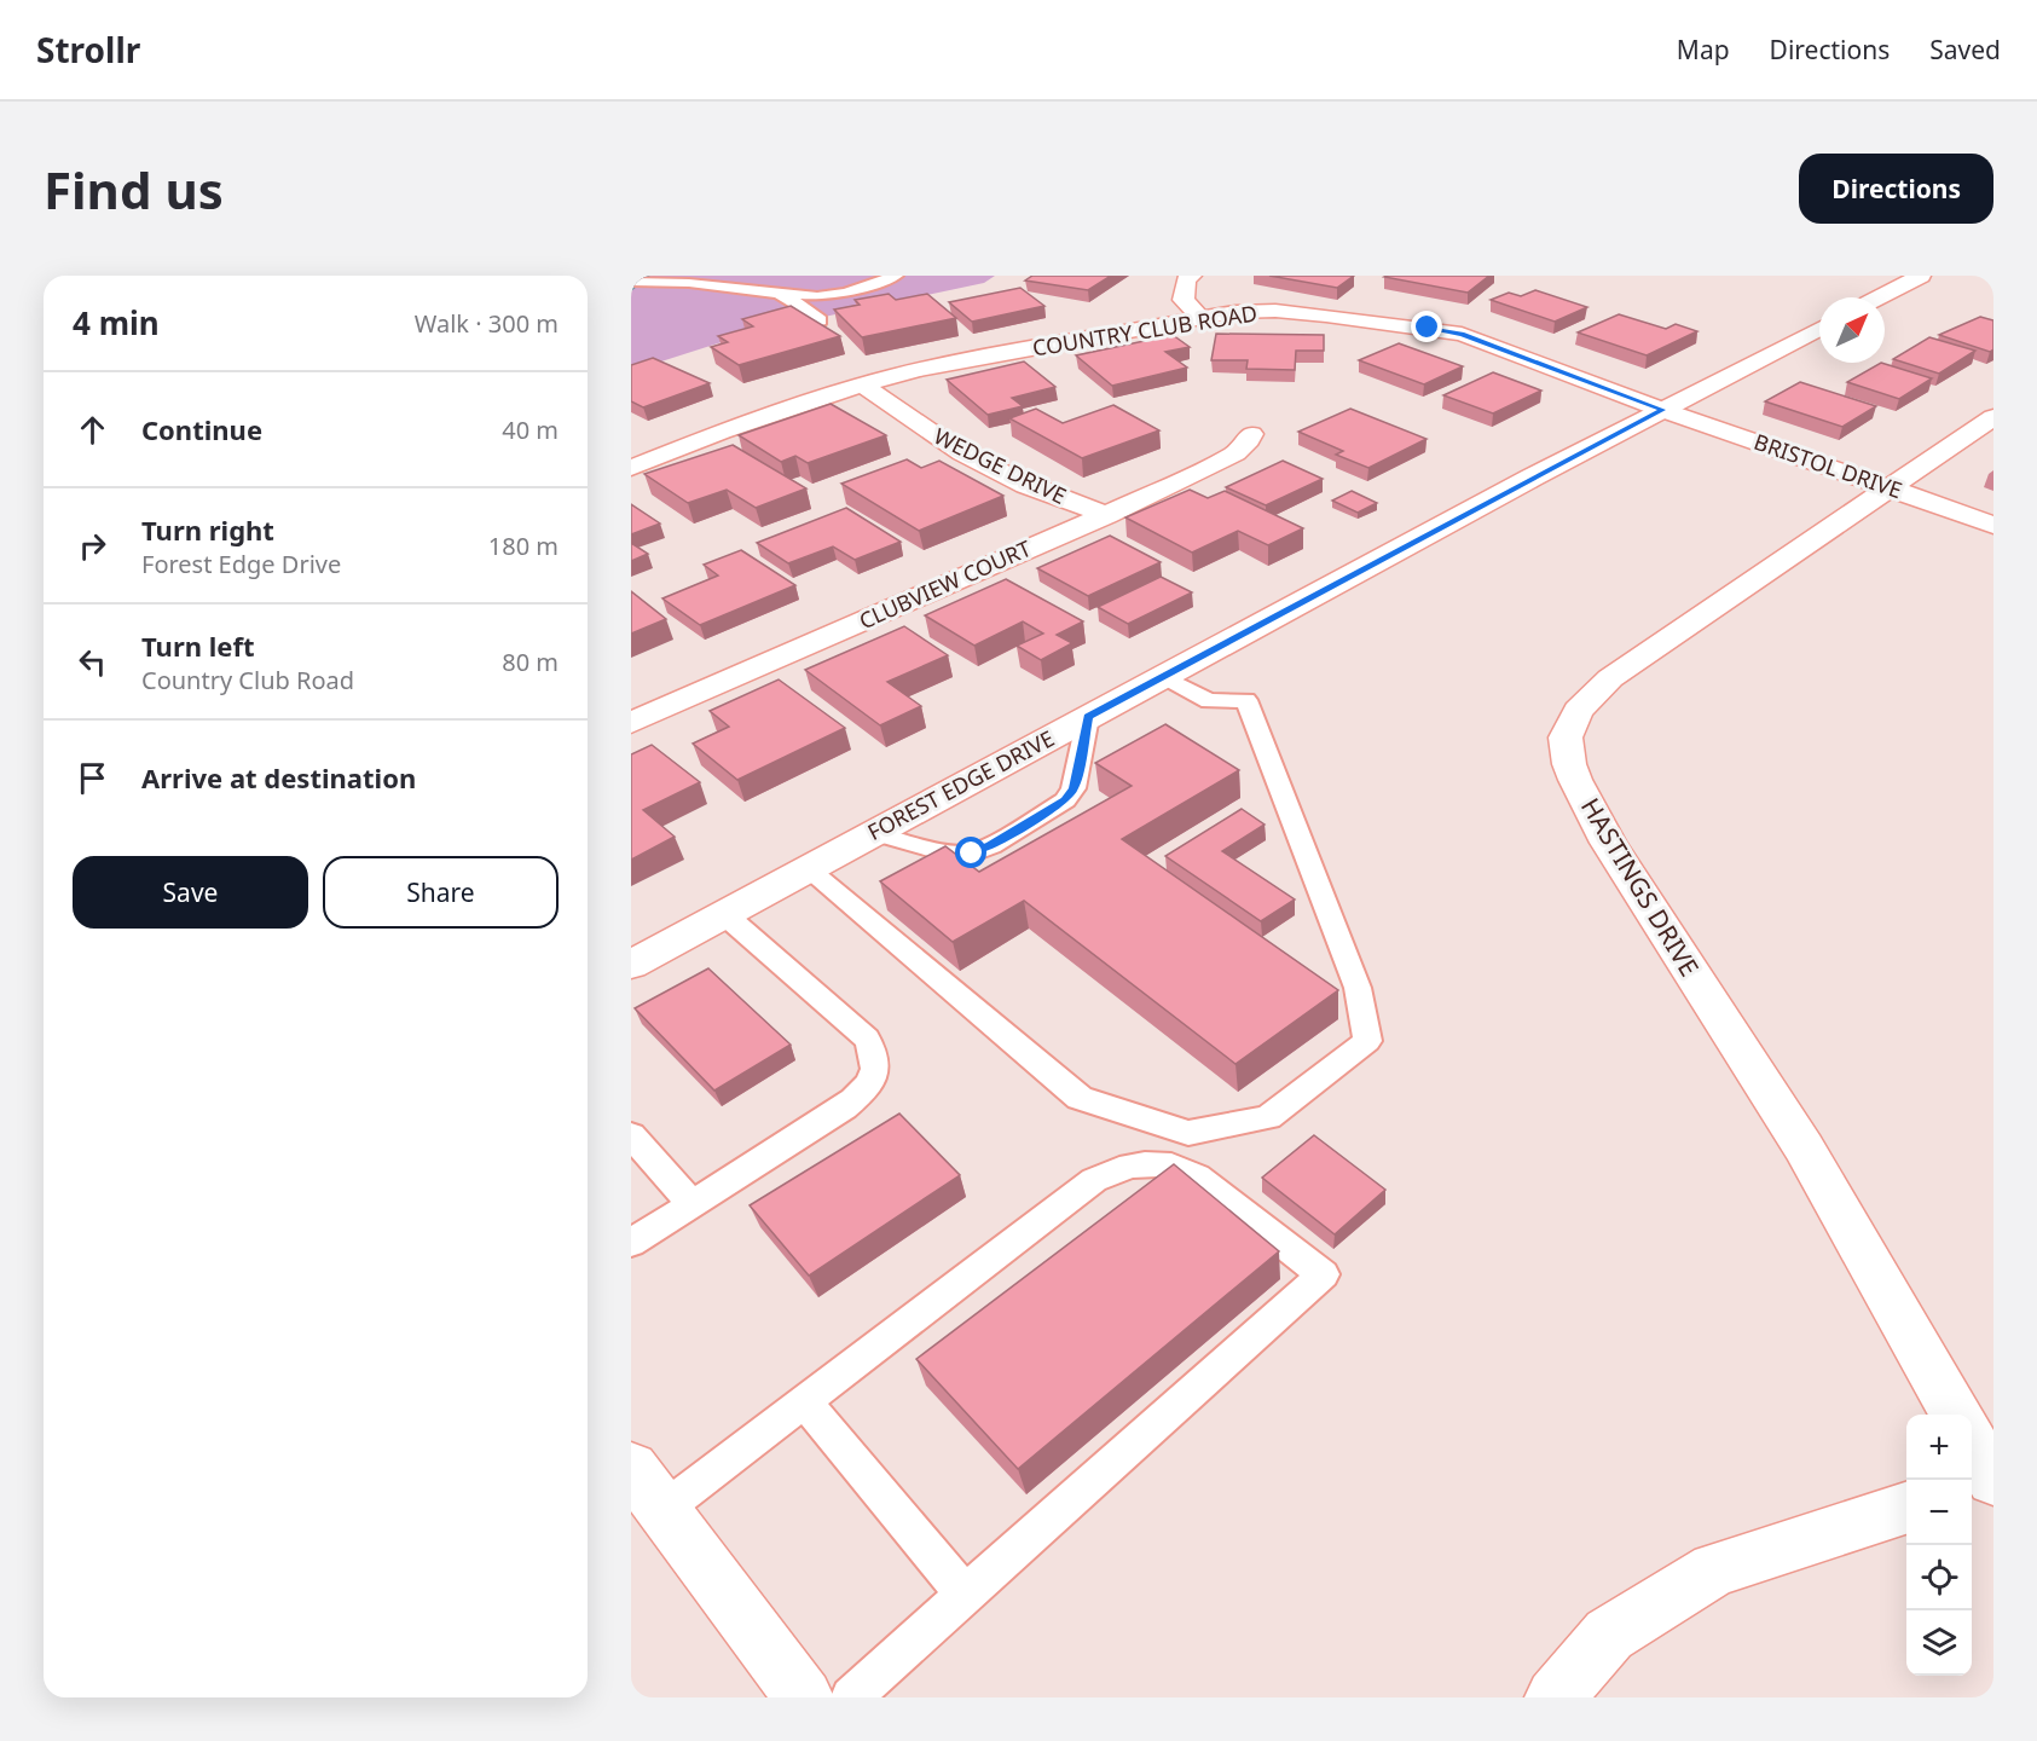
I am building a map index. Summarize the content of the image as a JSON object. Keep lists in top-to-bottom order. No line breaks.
{"streets":{"street":["COUNTRY CLUB ROAD","WEDGE DRIVE","BRISTOL DRIVE","CLUBVIEW COURT","FOREST EDGE DRIVE","HASTINGS DRIVE"]},"crossings":[["COUNTRY CLUB ROAD","WEDGE DRIVE"],["COUNTRY CLUB ROAD","BRISTOL DRIVE"],["COUNTRY CLUB ROAD","FOREST EDGE DRIVE"],["WEDGE DRIVE","CLUBVIEW COURT"],["BRISTOL DRIVE","FOREST EDGE DRIVE"],["BRISTOL DRIVE","HASTINGS DRIVE"]],"north":"top right","page":{"header":"Strollr","nav":["Map","Directions","Saved"],"buttons":["Directions",["Save","Share"]],"title":"Find us","heading":["4 min","Walk · 300 m"],"list":[["Continue","40 m"],["Turn right","Forest Edge Drive","180 m"],["Turn left","Country Club Road","80 m"],"Arrive at destination"],"map_buttons":["+","−"]}}
